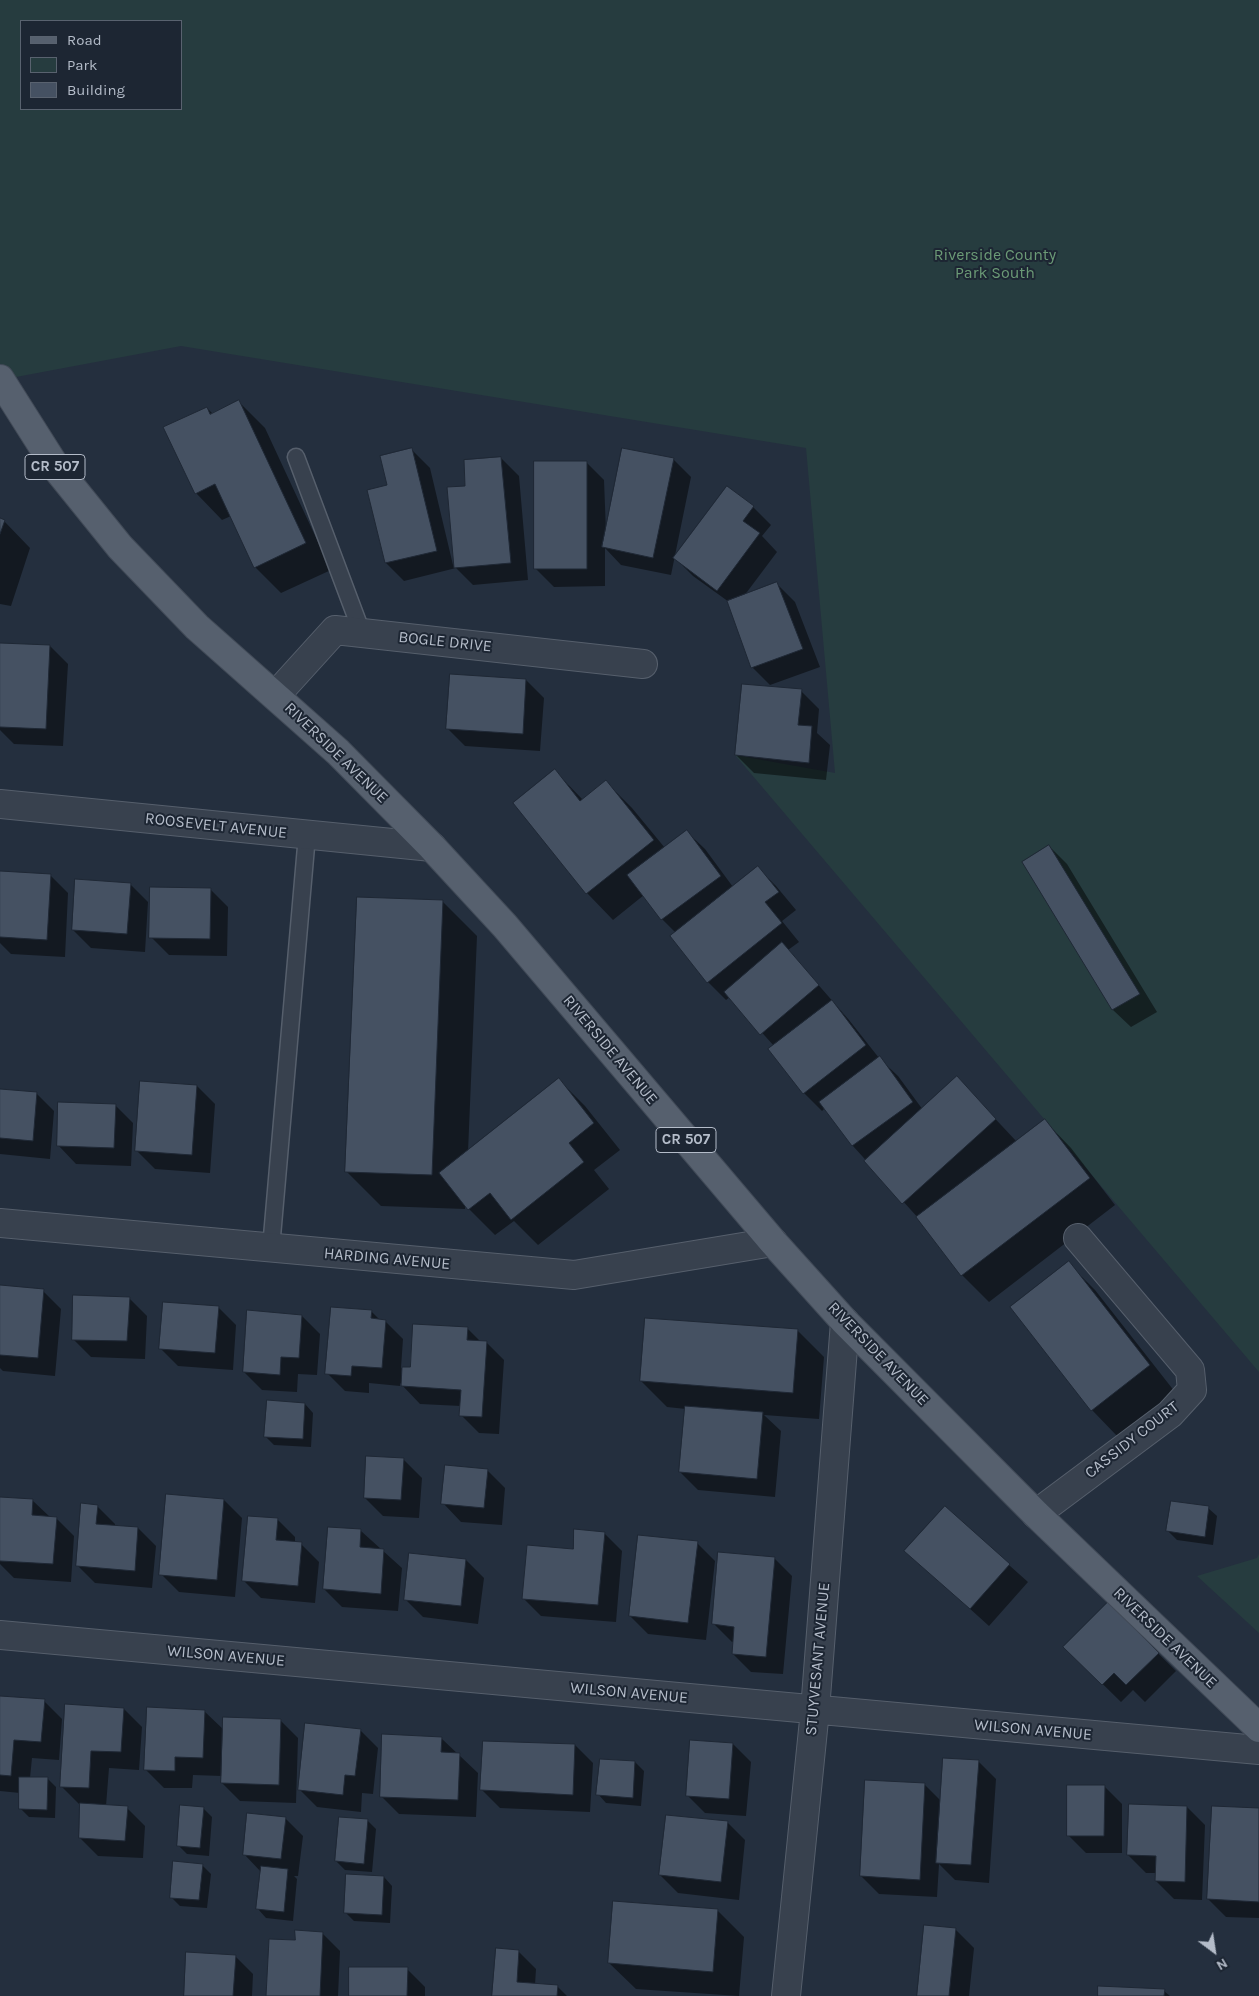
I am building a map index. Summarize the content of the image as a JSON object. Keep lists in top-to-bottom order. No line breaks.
{"streets":{"main road":["CR 507","RIVERSIDE AVENUE"],"street":["BOGLE DRIVE","ROOSEVELT AVENUE","HARDING AVENUE","CASSIDY COURT","WILSON AVENUE","STUYVESANT AVENUE"]},"crossings":[["BOGLE DRIVE","RIVERSIDE AVENUE"],["RIVERSIDE AVENUE","ROOSEVELT AVENUE"],["RIVERSIDE AVENUE","HARDING AVENUE"],["RIVERSIDE AVENUE","CASSIDY COURT"],["RIVERSIDE AVENUE","STUYVESANT AVENUE"],["WILSON AVENUE","STUYVESANT AVENUE"]],"parks":["Riverside County Park South"],"legend":["Road","Park","Building"],"north":"bottom right"}
